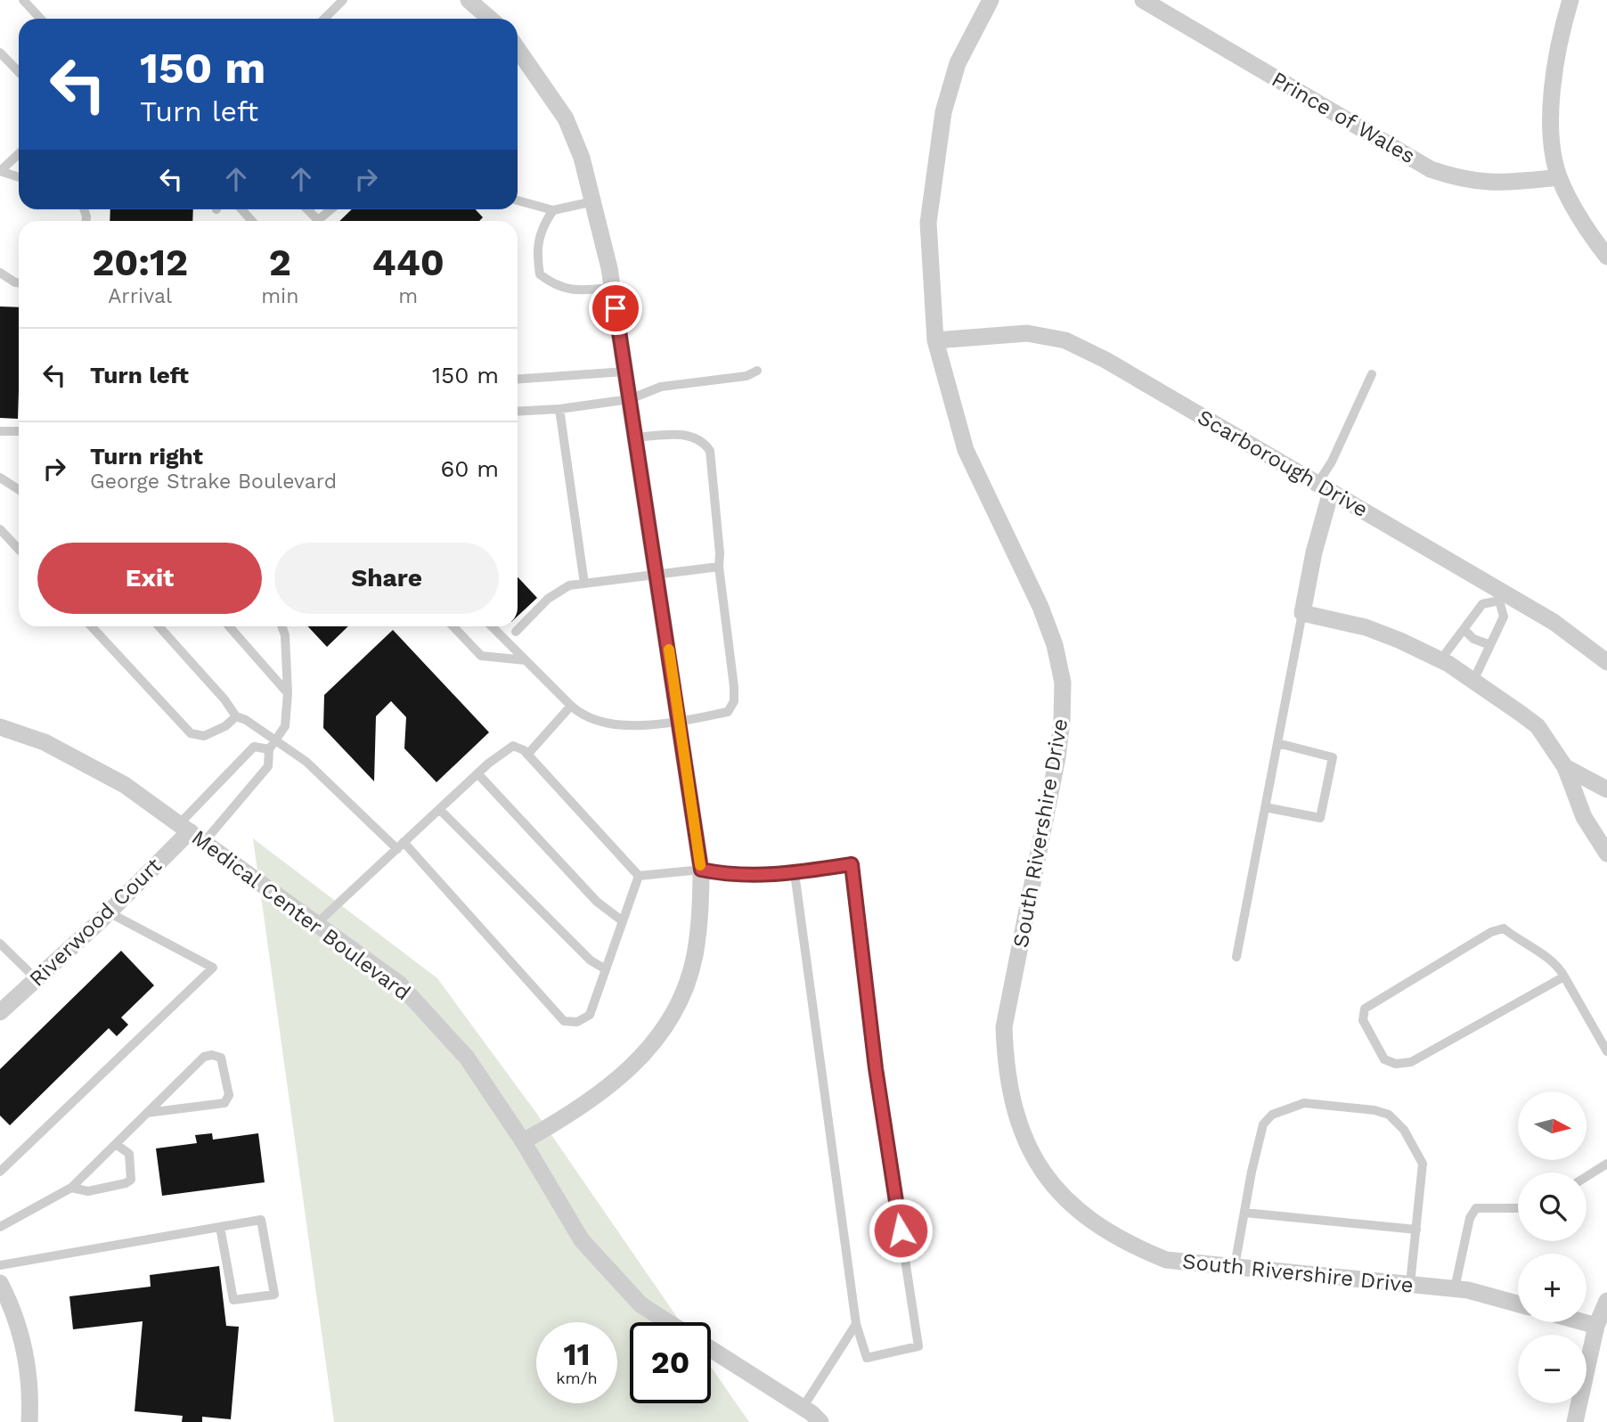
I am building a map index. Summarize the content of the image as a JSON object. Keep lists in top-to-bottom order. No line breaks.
{"streets":{"street":["Prince of Wales","Scarborough Drive","South Rivershire Drive","Medical Center Boulevard","Riverwood Court"]},"crossings":[["Scarborough Drive","South Rivershire Drive"],["Medical Center Boulevard","Riverwood Court"]],"north":"right","page":{"turn":["150 m","Turn left"],"eta":["20:12","Arrival","2","min","440","m"],"list":[{"name":"Turn left","value":"150 m"},{"name":"Turn right","note":"George Strake Boulevard","value":"60 m"}],"buttons":["Exit","Share"],"map_buttons":["+","−"],"speed":"11 km/h","limit":"20"}}
